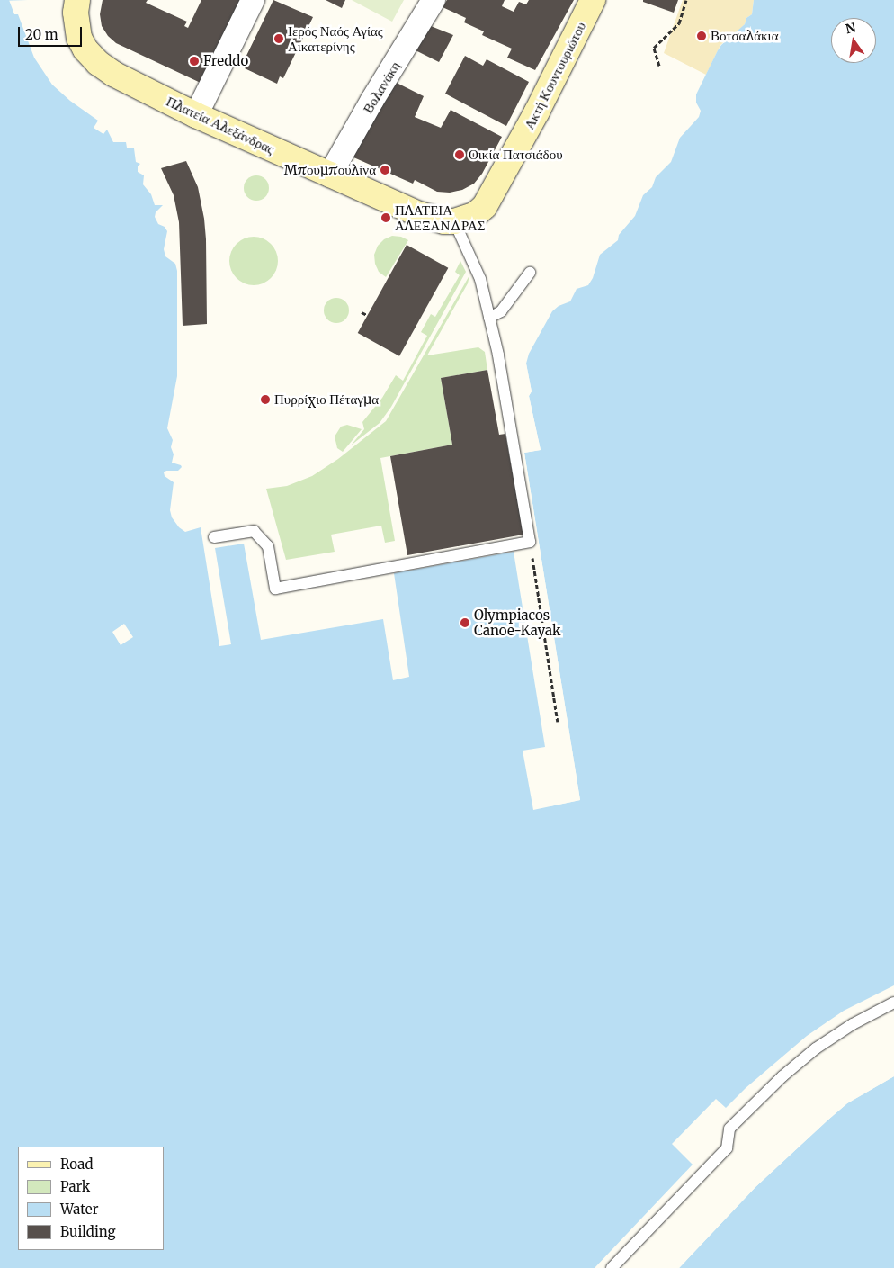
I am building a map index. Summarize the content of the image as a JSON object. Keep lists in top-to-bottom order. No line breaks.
{"streets":{"main road":["Ακτή Κουντουριώτου","Πλατεία Αλεξάνδρας"],"street":["Βολανάκη"]},"crossings":[["Ακτή Κουντουριώτου","Πλατεία Αλεξάνδρας"],["Βολανάκη","Πλατεία Αλεξάνδρας"]],"places":["Βοτσαλάκια","Ιερός Ναός Αγίας Αικατερίνης","Freddo","Οικία Πατσιάδου","Μπουμπουλίνα","ΠΛΑΤΕΙΑ ΑΛΕΞΑΝΔΡΑΣ","Πυρρίχιο Πέταγμα","Olympiacos Canoe-Kayak"],"legend":["Road","Park","Water","Building"],"scale_bar":"20 m","north":"top"}
